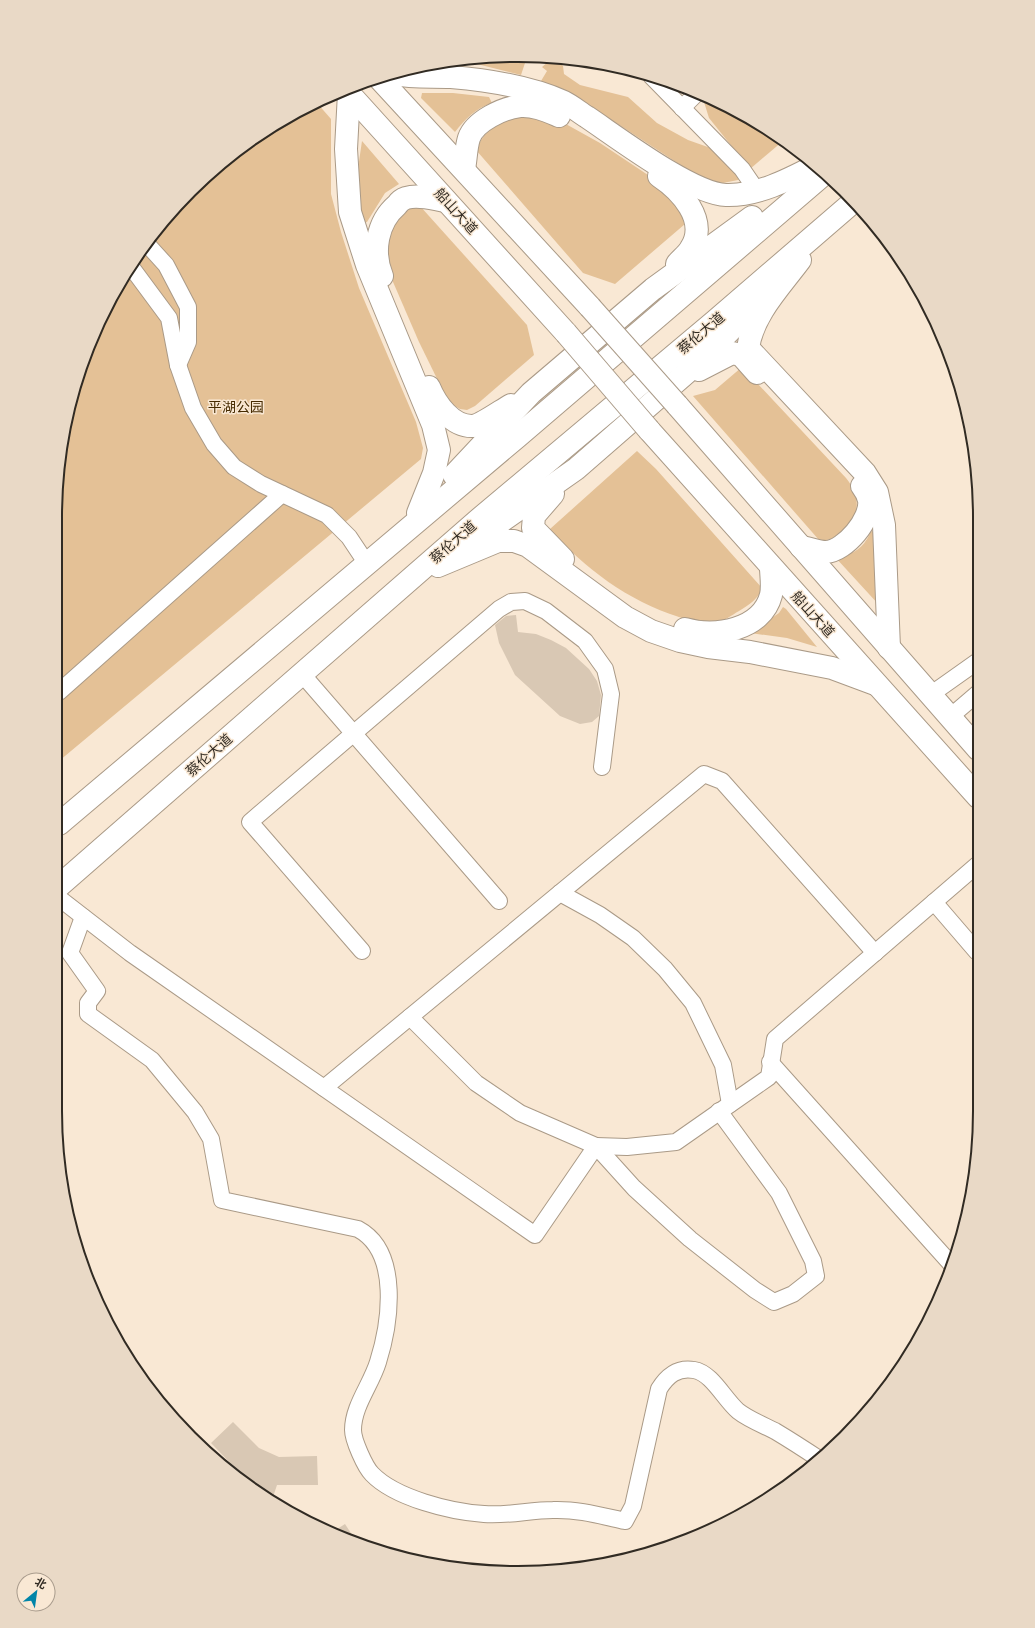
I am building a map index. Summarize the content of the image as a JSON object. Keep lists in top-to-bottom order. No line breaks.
{"streets":{"highway":["船山大道","蔡伦大道"]},"parks":["平湖公园"],"north":"top right"}
